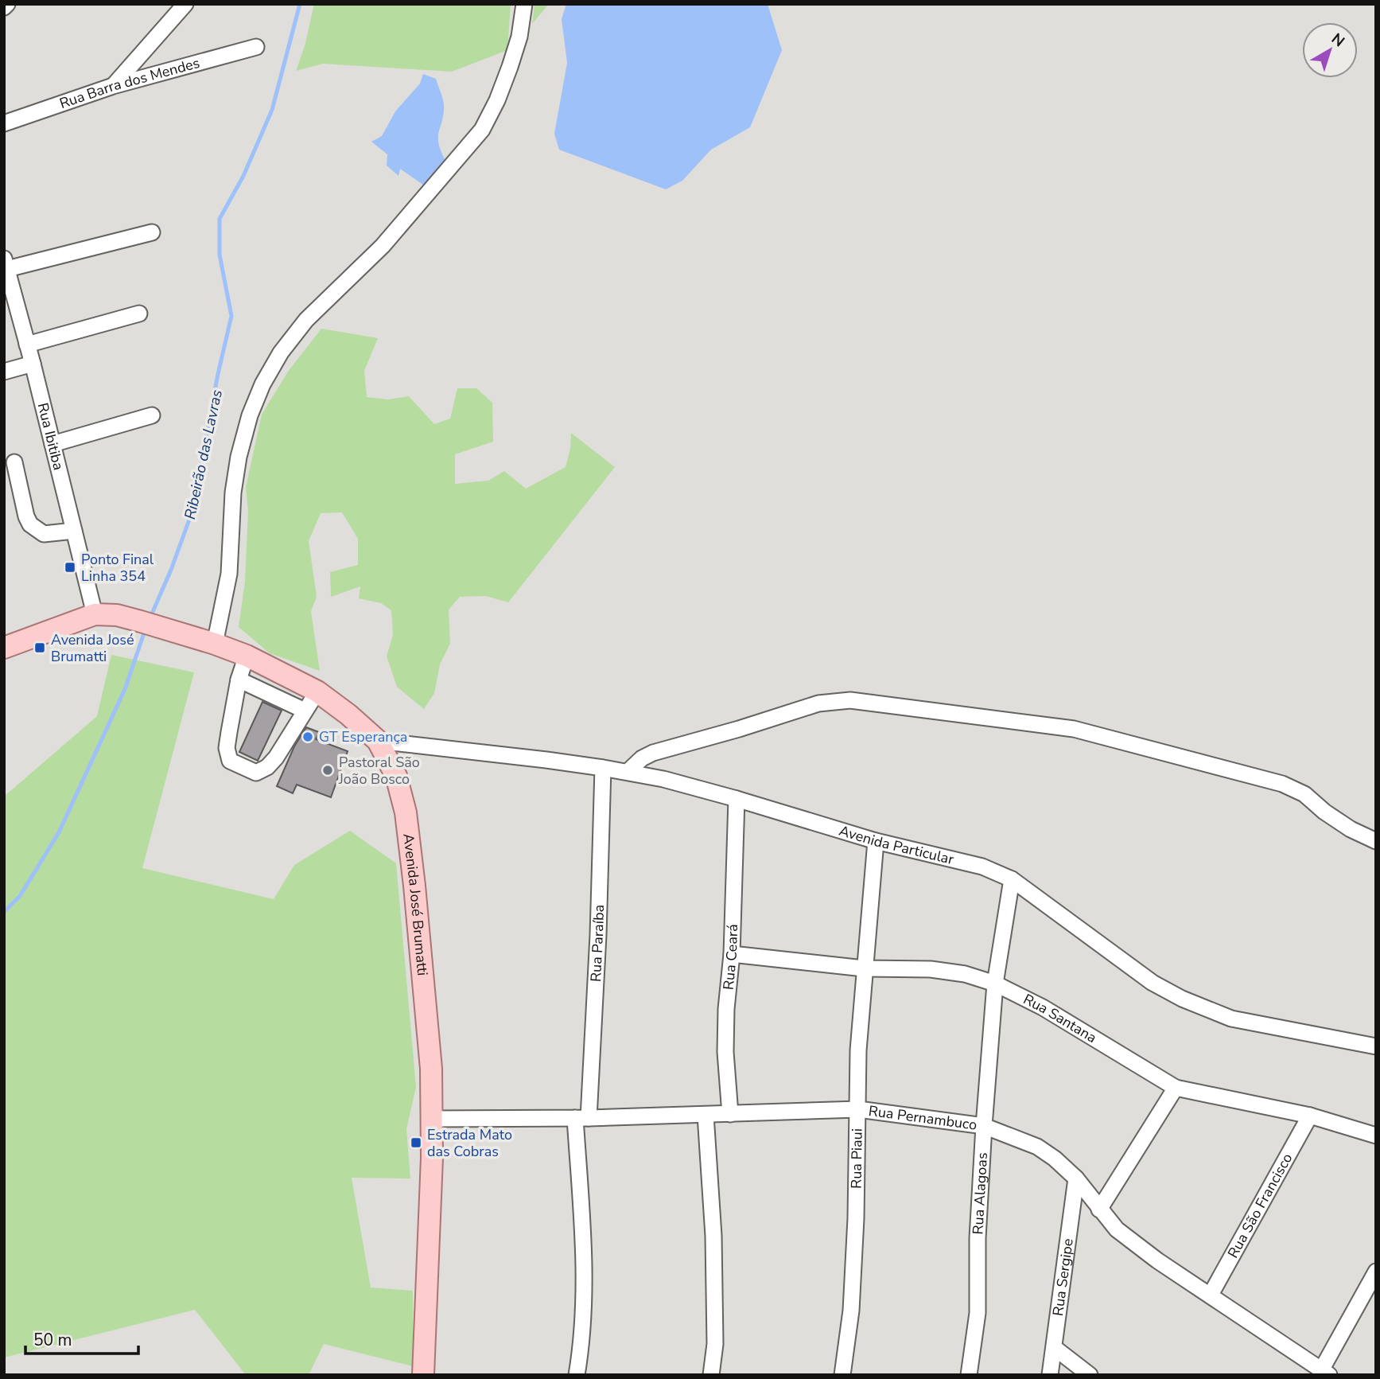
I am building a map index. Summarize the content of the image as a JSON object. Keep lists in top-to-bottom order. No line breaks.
{"streets":{"main road":["Avenida José Brumatti"],"street":["Rua Barra dos Mendes","Rua Ibitiba","Avenida Particular","Rua Paraíba","Rua Ceará","Rua Santana","Rua Pernambuco","Rua Piaui","Rua Alagoas","Rua São Francisco","Rua Sergipe"]},"crossings":[["Rua Ibitiba","Avenida José Brumatti"],["Avenida Particular","Avenida José Brumatti"],["Avenida Particular","Rua Paraíba"],["Avenida Particular","Rua Ceará"],["Avenida Particular","Rua Piaui"],["Avenida Particular","Rua Alagoas"],["Avenida José Brumatti","Rua Pernambuco"],["Rua Paraíba","Rua Pernambuco"],["Rua Ceará","Rua Santana"],["Rua Ceará","Rua Pernambuco"],["Rua Santana","Rua Piaui"],["Rua Santana","Rua Alagoas"],["Rua Santana","Rua São Francisco"],["Rua Pernambuco","Rua Piaui"],["Rua Pernambuco","Rua Alagoas"],["Rua Pernambuco","Rua São Francisco"],["Rua Pernambuco","Rua Sergipe"]],"water":["Ribeirão das Lavras"],"places":{"transit":["Ponto Final Linha 354","Avenida José Brumatti","Estrada Mato das Cobras"],"other":["GT Esperança","Pastoral São João Bosco"]},"scale_bar":"50 m","north":"top right"}
